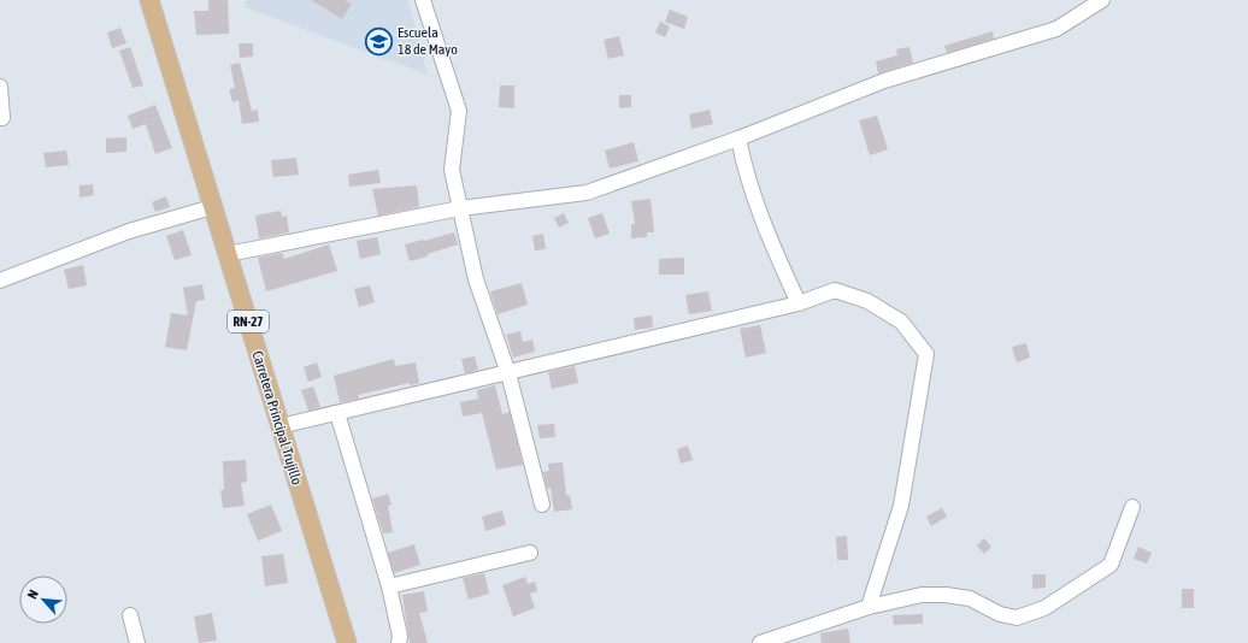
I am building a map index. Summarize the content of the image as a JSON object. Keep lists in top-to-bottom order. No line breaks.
{"streets":{"main road":["RN-27","Carretera Principal Trujillo"]},"places":{"school or university":["Escuela 18 de Mayo"]},"north":"top left"}
